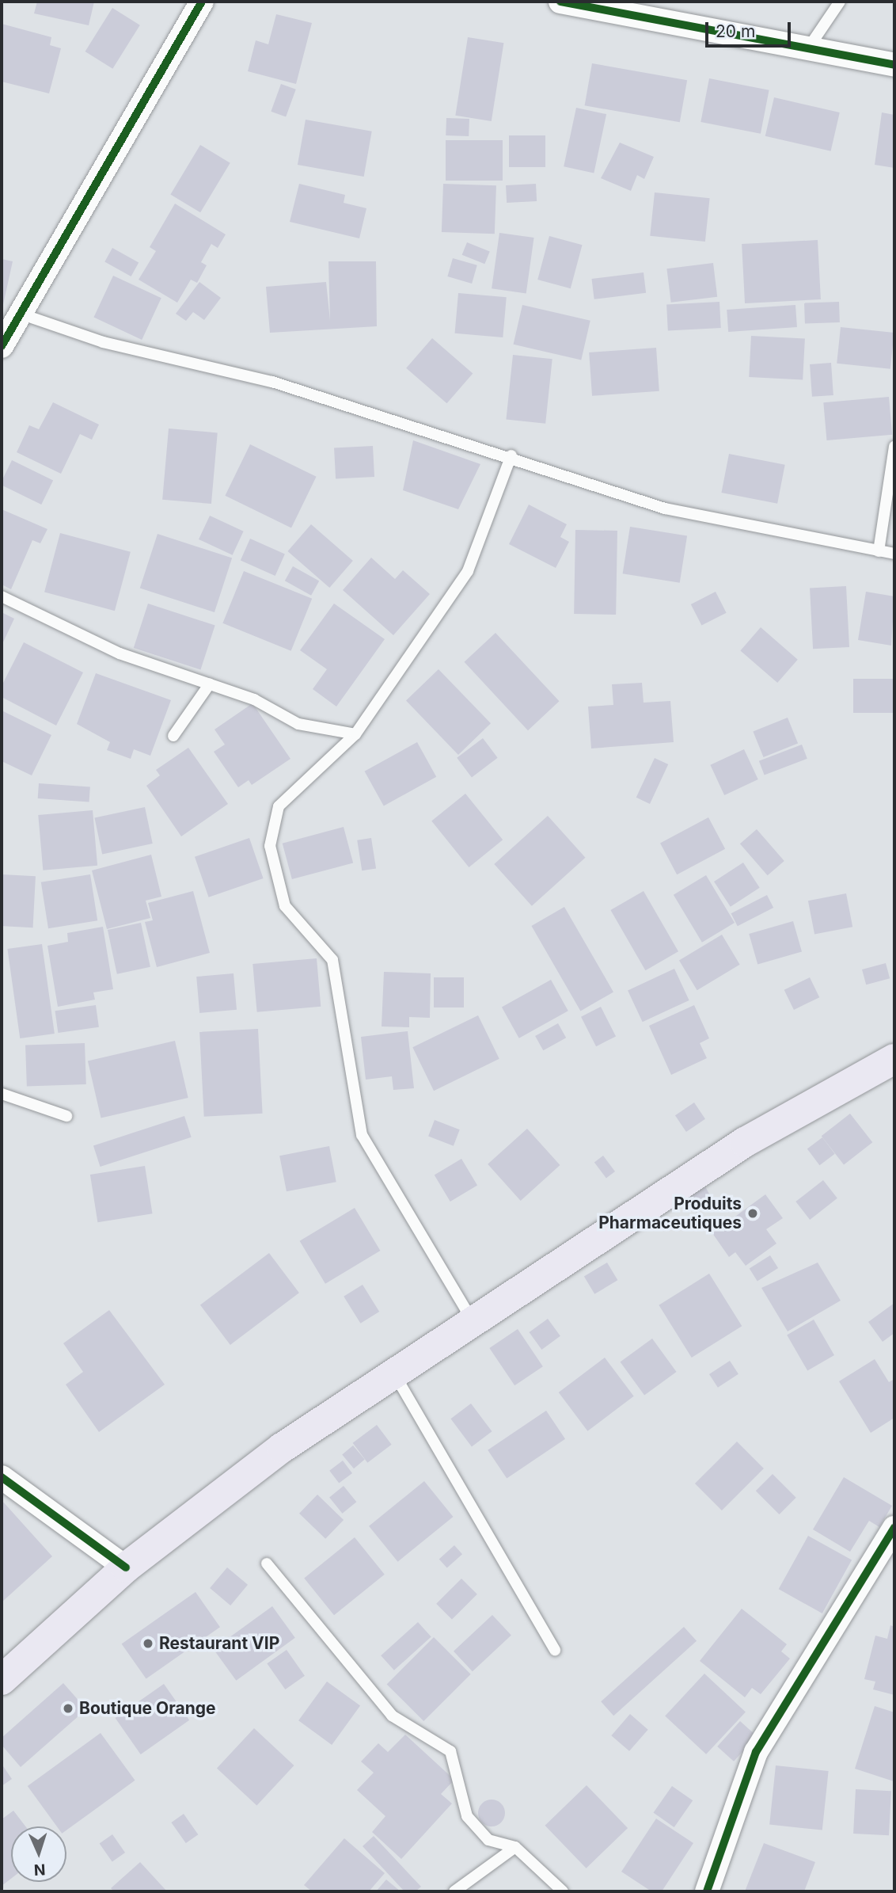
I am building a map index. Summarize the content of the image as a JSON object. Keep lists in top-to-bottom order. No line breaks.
{"places":["Produits Pharmaceutiques","Restaurant VIP","Boutique Orange"],"scale_bar":"20 m","north":"bottom"}
